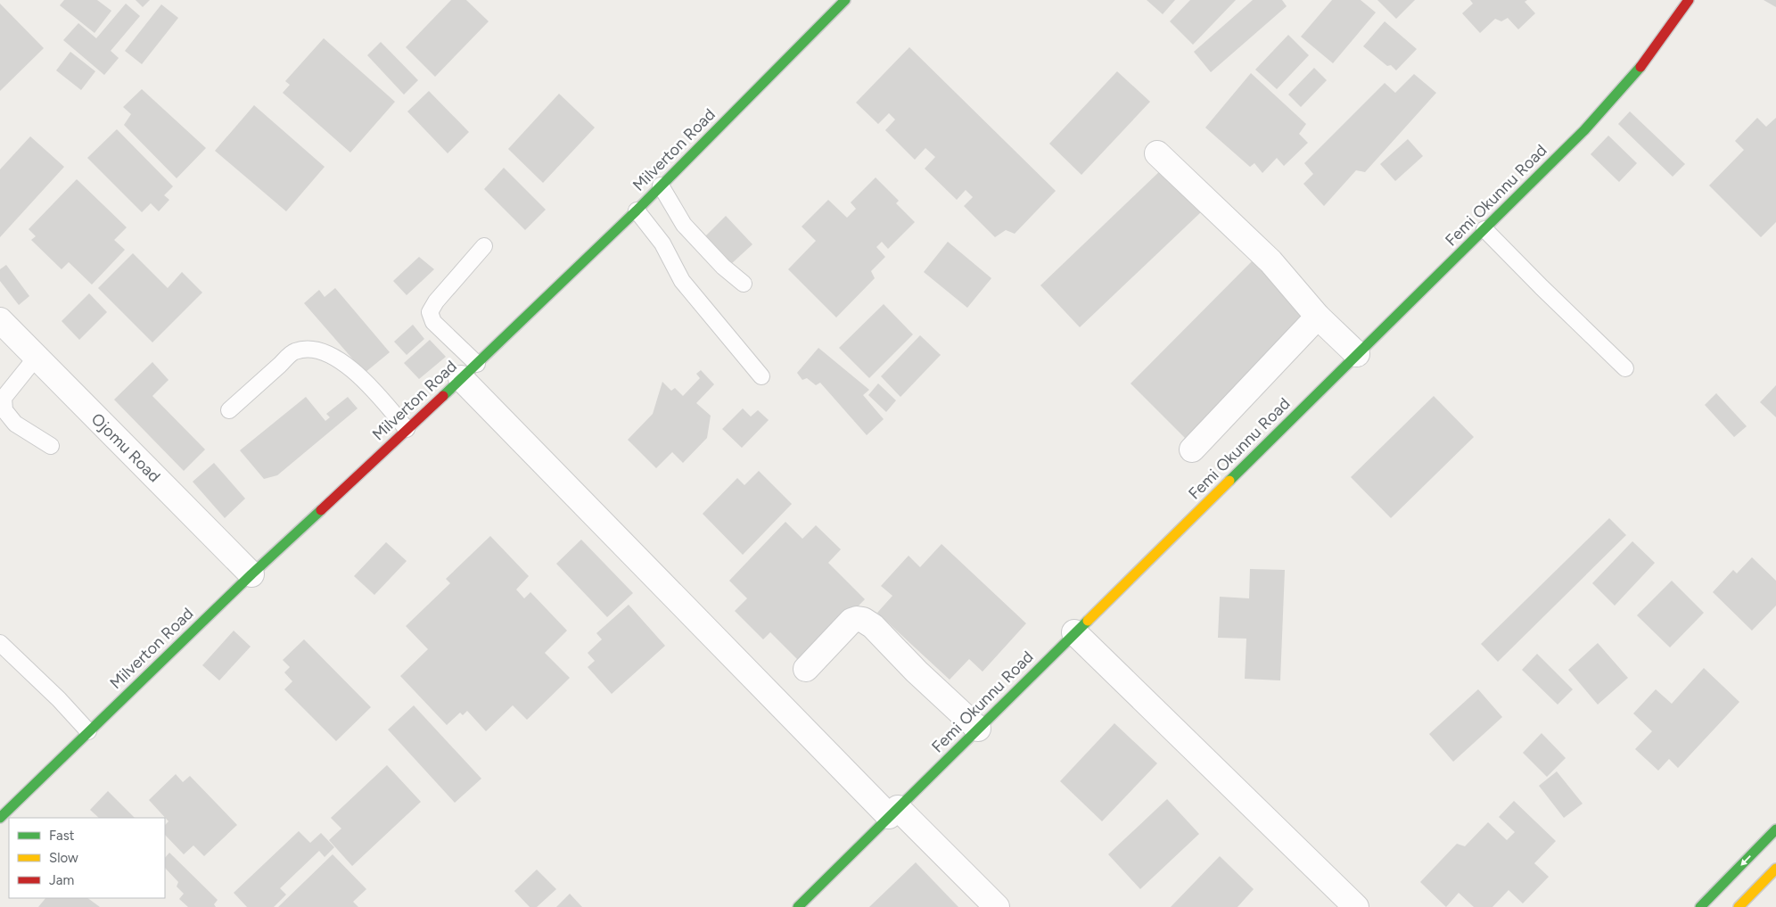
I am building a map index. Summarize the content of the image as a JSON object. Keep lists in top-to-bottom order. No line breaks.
{"streets":{"street":["Milverton Road","Femi Okunnu Road","Ojomu Road"]},"crossings":[["Milverton Road","Ojomu Road"]],"legend":["Fast","Slow","Jam"]}
